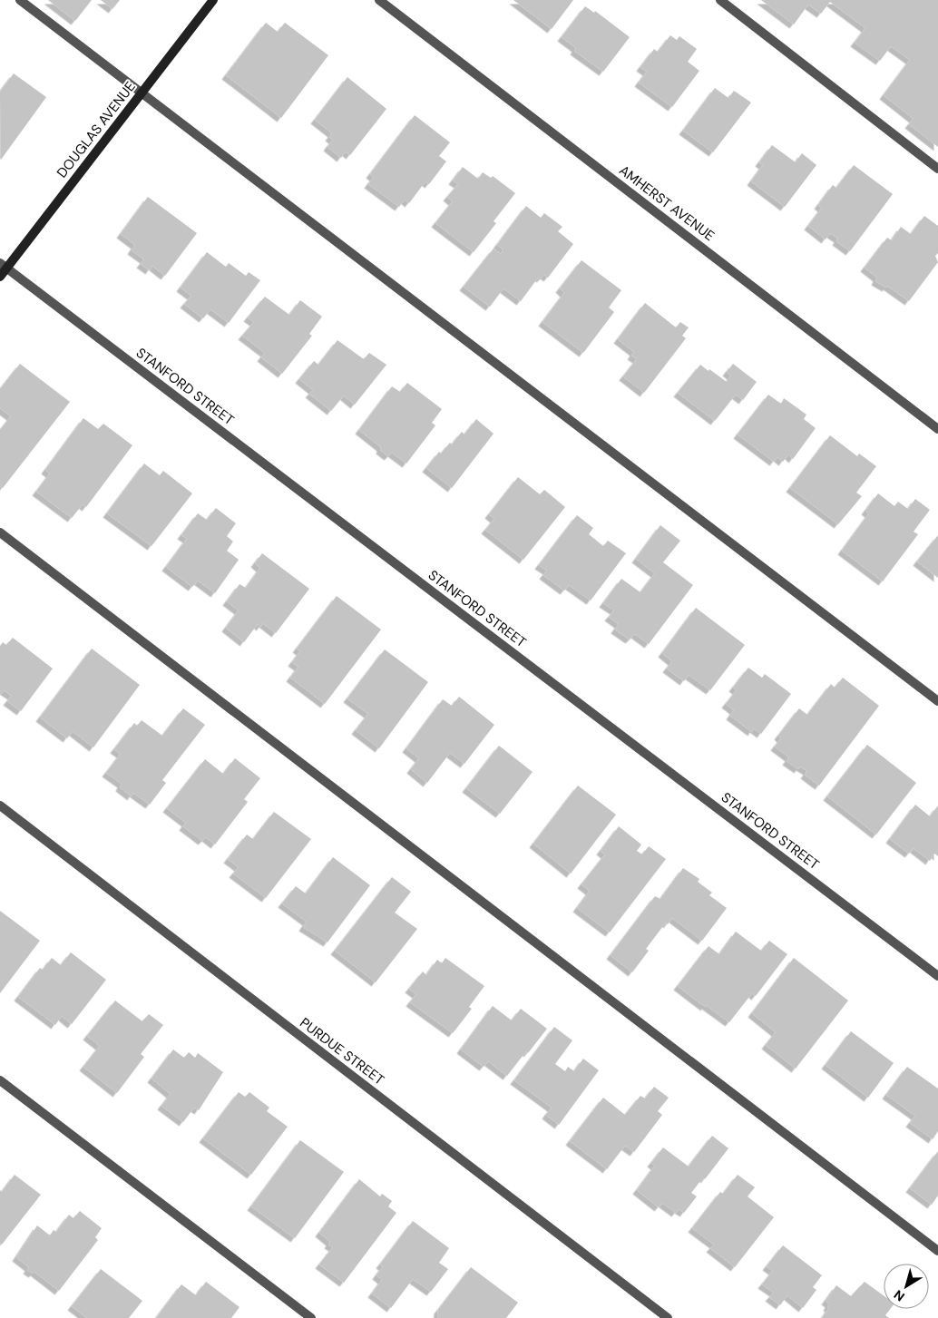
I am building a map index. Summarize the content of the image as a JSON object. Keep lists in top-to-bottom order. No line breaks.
{"streets":{"street":["DOUGLAS AVENUE","AMHERST AVENUE","STANFORD STREET","PURDUE STREET"]},"crossings":[["DOUGLAS AVENUE","STANFORD STREET"]],"north":"bottom left"}
